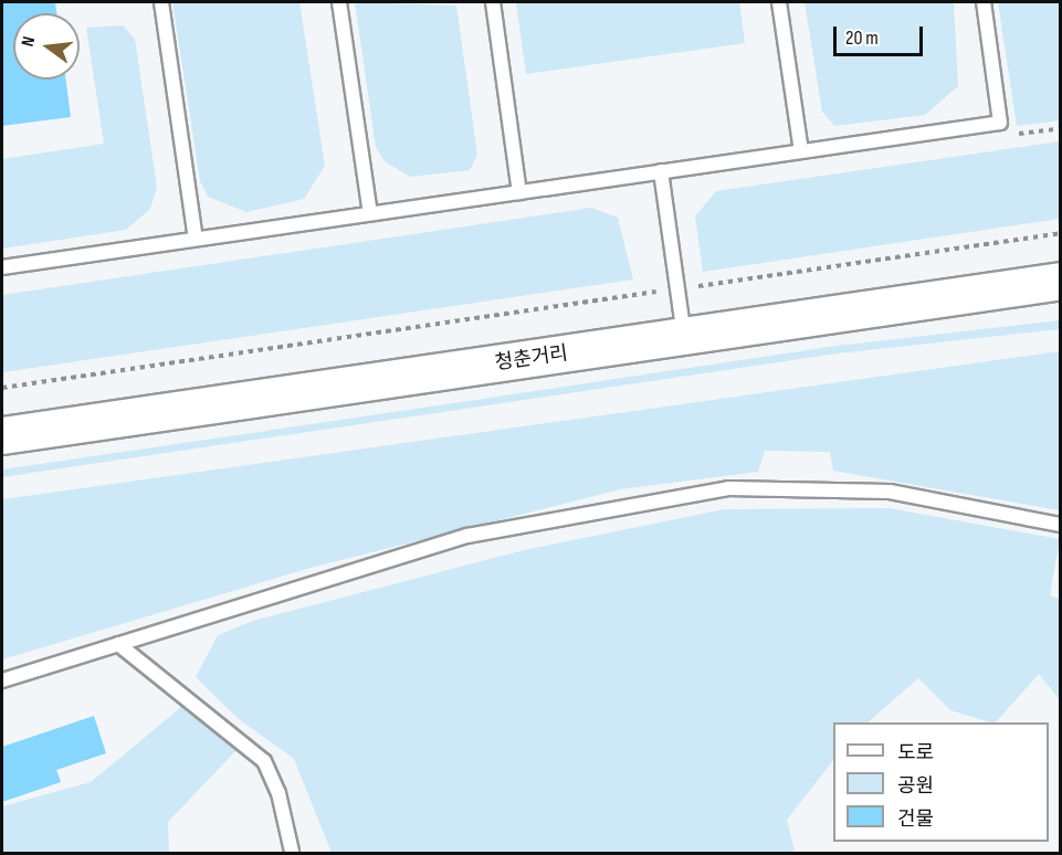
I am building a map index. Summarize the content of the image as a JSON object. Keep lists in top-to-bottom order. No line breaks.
{"streets":{"main road":["청춘거리"]},"legend":["도로","공원","건물"],"scale_bar":"20 m","north":"left"}
